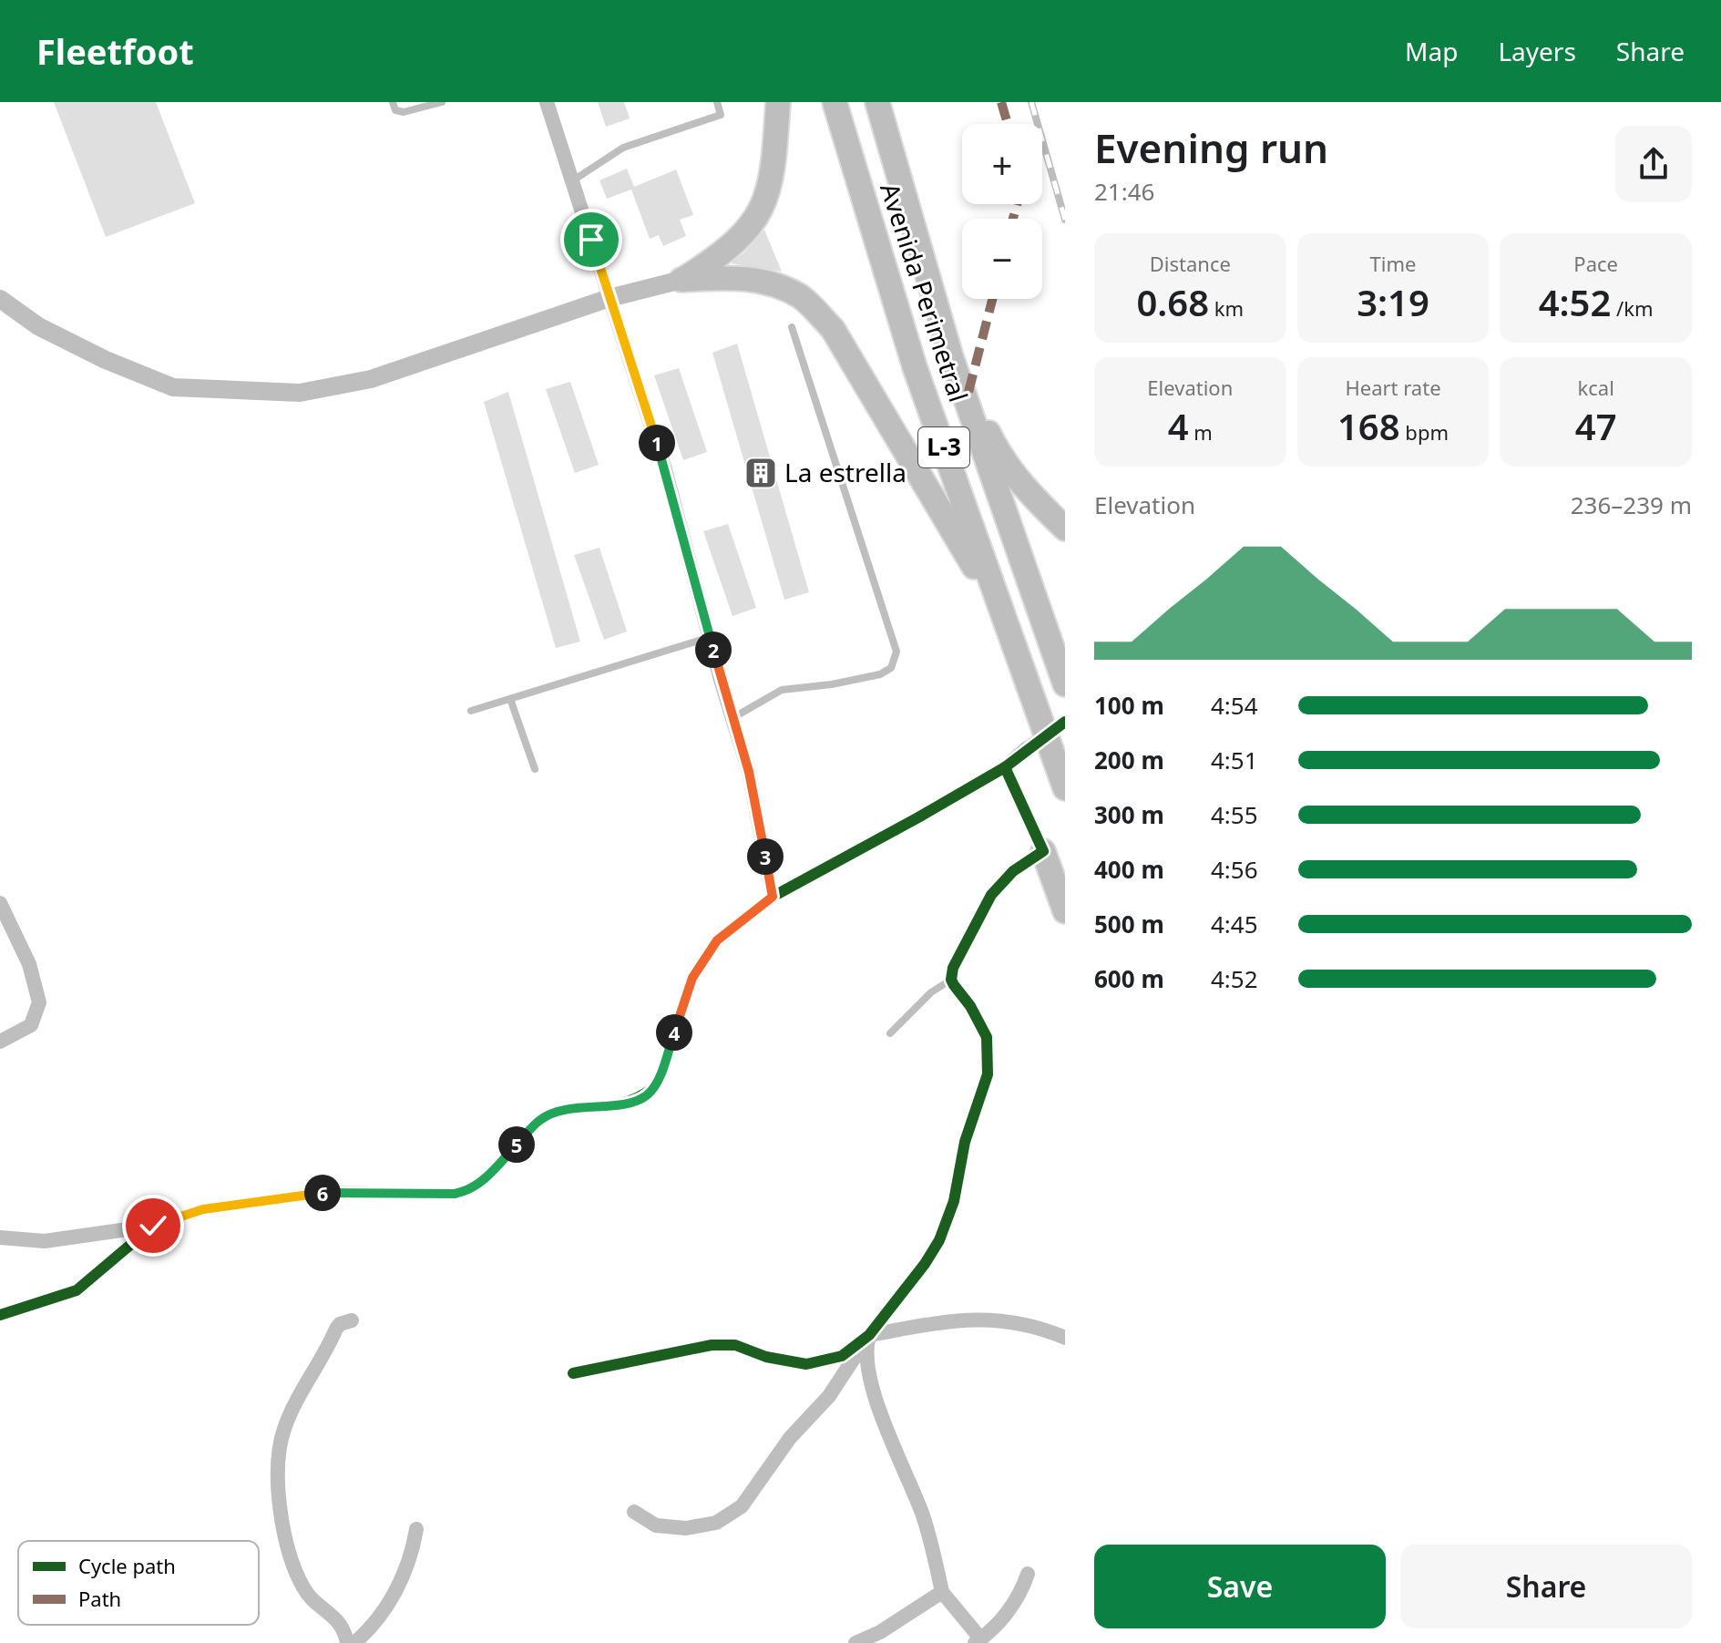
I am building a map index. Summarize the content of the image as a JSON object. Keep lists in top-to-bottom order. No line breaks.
{"streets":{"highway":["Avenida Perimetral","L-3"]},"places":{"building":["La estrella"]},"legend":["Cycle path","Path"],"page":{"header":"Fleetfoot","nav":["Map","Layers","Share"],"heading":["Evening run","21:46"],"map_buttons":["+","−"],"stats":[["Distance","0.68 km"],["Time","3:19"],["Pace","4:52 /km"],["Elevation","4 m"],["Heart rate","168 bpm"],["kcal","47"]],"pins":["1","2","3","4","5","6"],"chart":["Elevation","236–239 m"],"list":[{"name":"100 m","note":"4:54"},{"name":"200 m","note":"4:51"},{"name":"300 m","note":"4:55"},{"name":"400 m","note":"4:56"},{"name":"500 m","note":"4:45"},{"name":"600 m","note":"4:52"}],"buttons":["Save","Share"]}}
